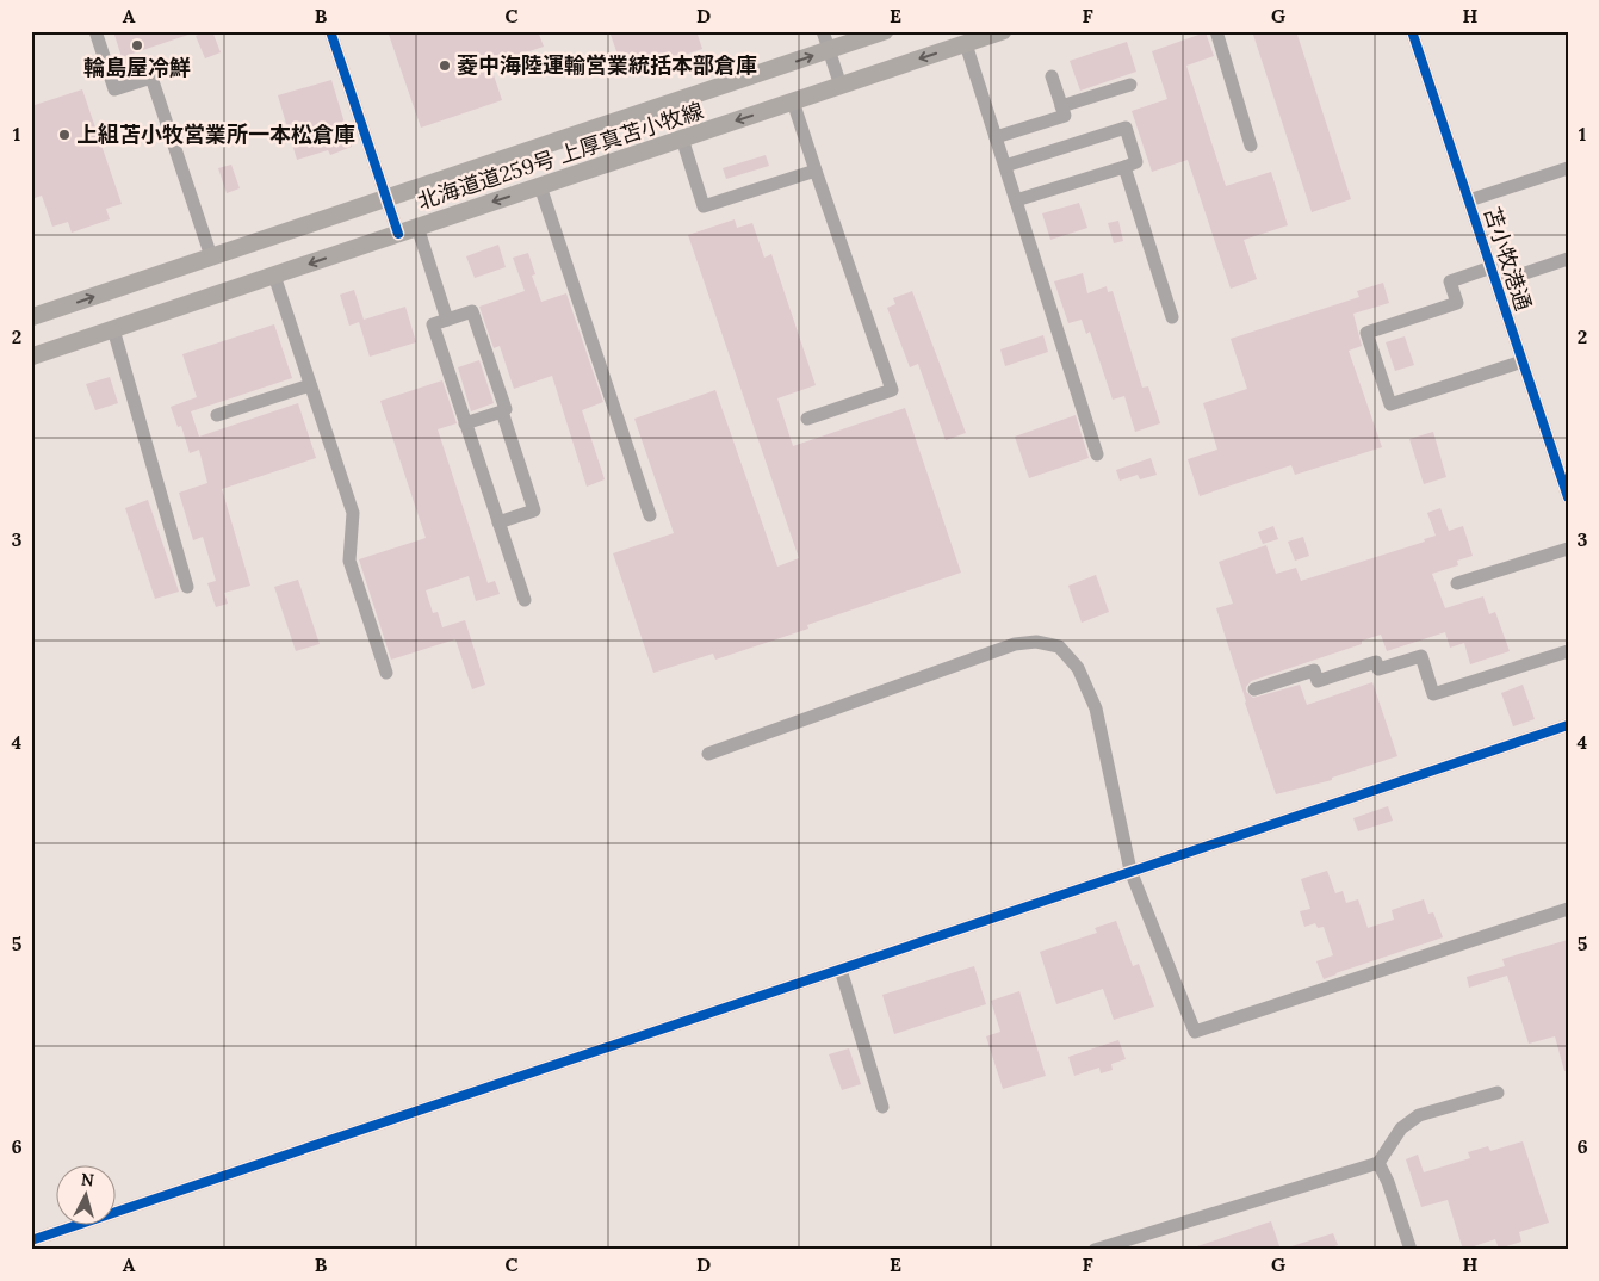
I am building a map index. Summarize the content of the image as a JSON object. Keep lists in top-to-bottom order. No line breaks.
{"streets":{"main road":["北海道道259号 上厚真苫小牧線"],"street":["苫小牧港通"]},"places":["輪島屋冷鮮","菱中海陸運輸営業統括本部倉庫","上組苫小牧営業所一本松倉庫"],"north":"top","grid":{"columns":["A","B","C","D","E","F","G","H"],"rows":["1","2","3","4","5","6"]}}
